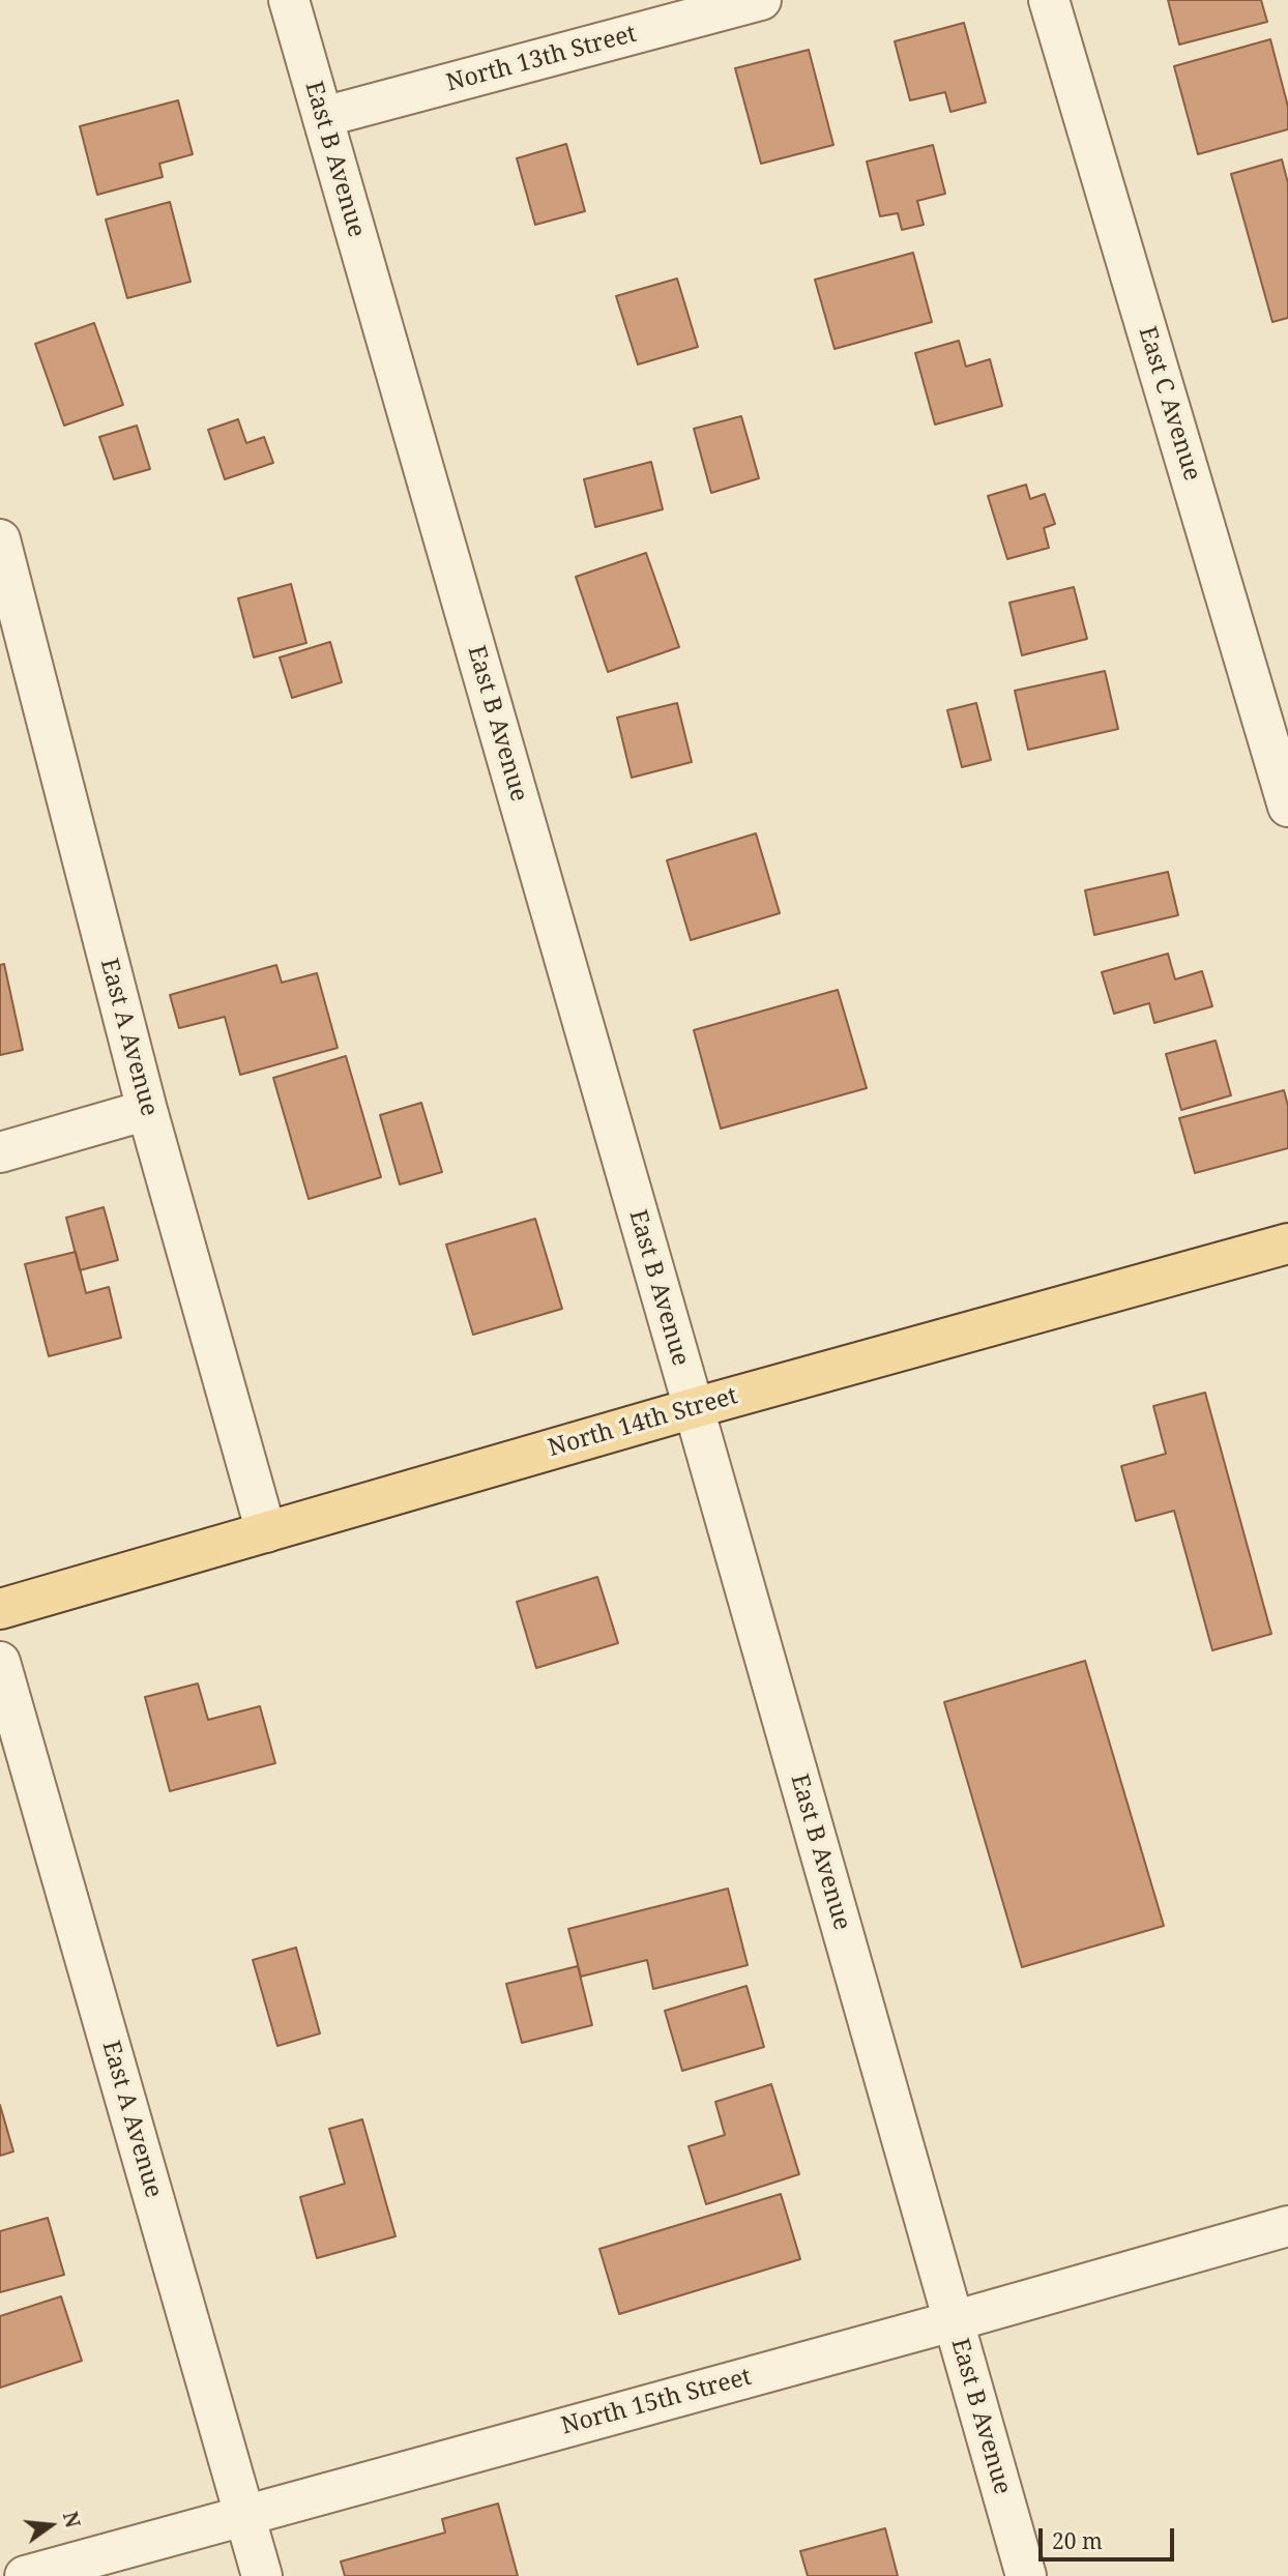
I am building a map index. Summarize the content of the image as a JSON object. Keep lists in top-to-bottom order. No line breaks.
{"streets":{"main road":["North 14th Street"],"street":["North 13th Street","East B Avenue","East C Avenue","East A Avenue","North 15th Street"]},"crossings":[["North 13th Street","East B Avenue"],["East B Avenue","North 14th Street"],["East B Avenue","North 15th Street"],["East A Avenue","North 14th Street"],["East A Avenue","North 15th Street"]],"scale_bar":"20 m","north":"right"}
